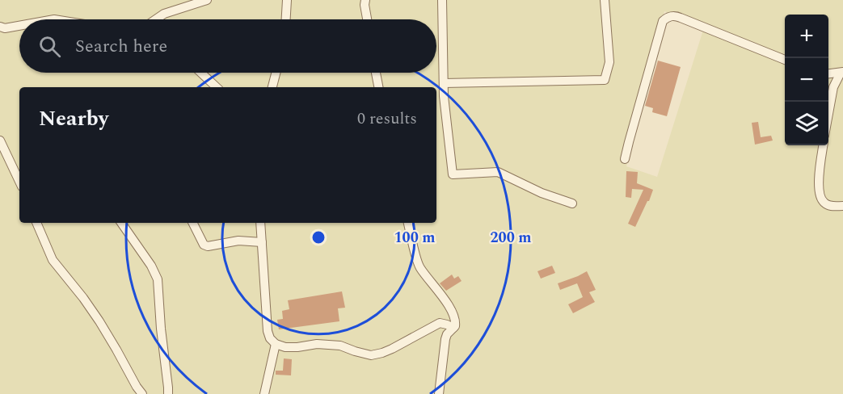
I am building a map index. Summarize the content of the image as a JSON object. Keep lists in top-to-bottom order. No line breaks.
{"page":{"map_buttons":["+","−"],"search":"Search here","heading":["Nearby","0 results"]},"rings":["100 m","200 m"]}
